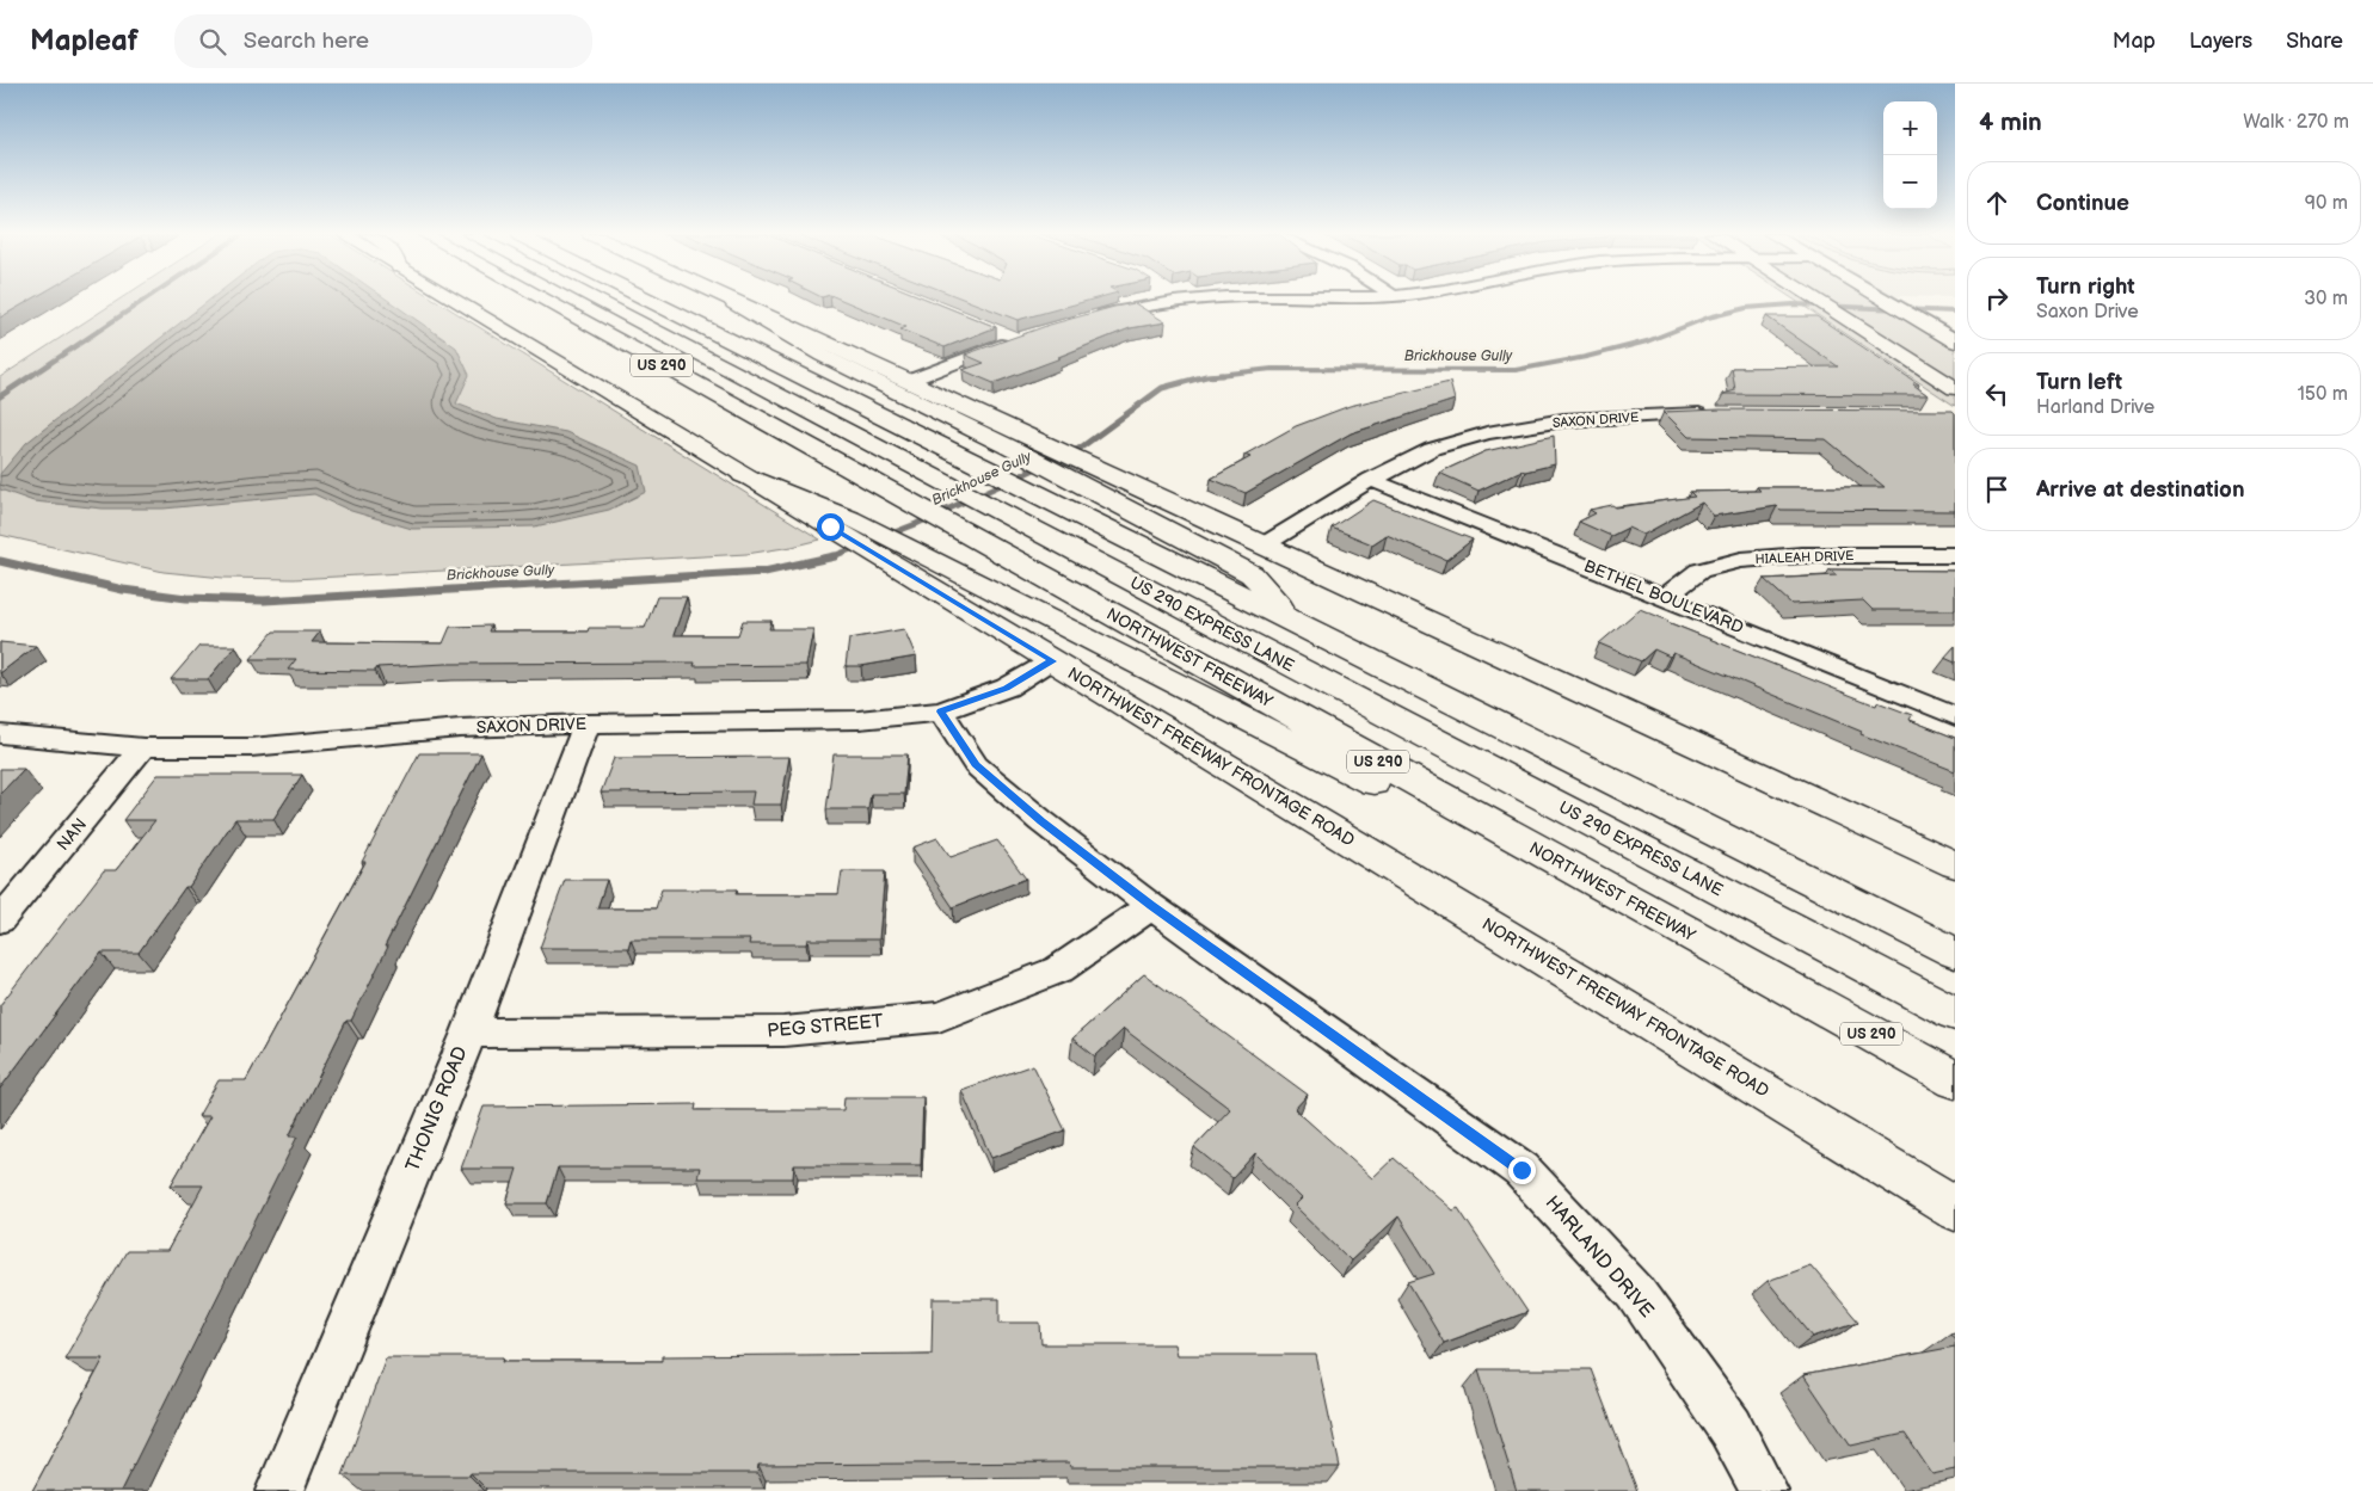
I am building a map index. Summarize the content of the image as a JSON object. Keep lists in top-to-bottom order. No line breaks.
{"streets":{"main road":["US 290","US 290 EXPRESS LANE","NORTHWEST FREEWAY","NORTHWEST FREEWAY FRONTAGE ROAD"],"street":["SAXON DRIVE","HIALEAH DRIVE","BETHEL BOULEVARD","NAN","PEG STREET","THONIG ROAD","HARLAND DRIVE"]},"crossings":[["SAXON DRIVE","BETHEL BOULEVARD"],["SAXON DRIVE","NORTHWEST FREEWAY FRONTAGE ROAD"],["SAXON DRIVE","NAN"],["SAXON DRIVE","THONIG ROAD"],["SAXON DRIVE","HARLAND DRIVE"],["HIALEAH DRIVE","BETHEL BOULEVARD"],["PEG STREET","THONIG ROAD"],["PEG STREET","HARLAND DRIVE"]],"water":["Brickhouse Gully"],"page":{"header":"Mapleaf","search":"Search here","nav":["Map","Layers","Share"],"heading":["4 min","Walk · 270 m"],"map_buttons":["+","−"],"list":[["Continue","90 m"],["Turn right","Saxon Drive","30 m"],["Turn left","Harland Drive","150 m"],"Arrive at destination"]}}
